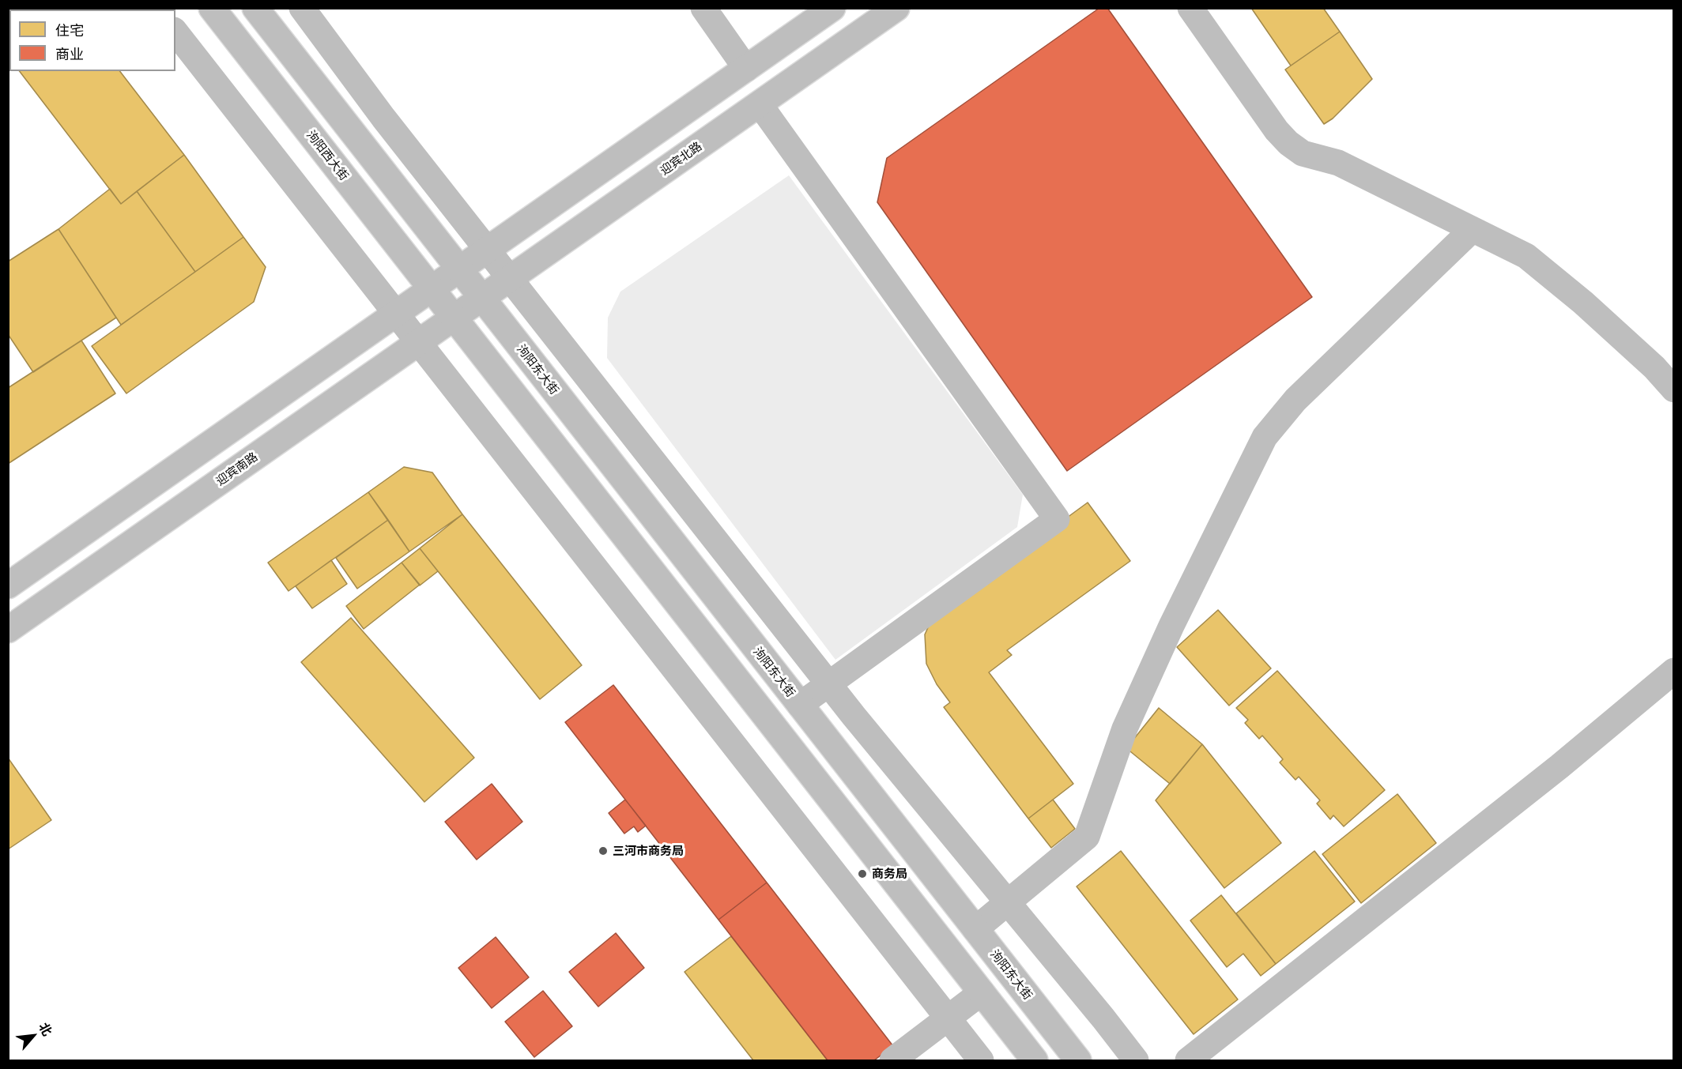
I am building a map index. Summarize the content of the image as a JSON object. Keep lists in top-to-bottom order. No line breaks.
{"streets":{"main road":["泃阳西大街","迎宾北路","泃阳东大街","迎宾南路"]},"crossings":[["泃阳西大街","迎宾北路"],["泃阳西大街","泃阳东大街"],["泃阳西大街","迎宾南路"],["迎宾北路","泃阳东大街"],["迎宾北路","迎宾南路"],["泃阳东大街","迎宾南路"]],"places":["三河市商务局","商务局"],"legend":["住宅","商业"],"north":"top right"}
